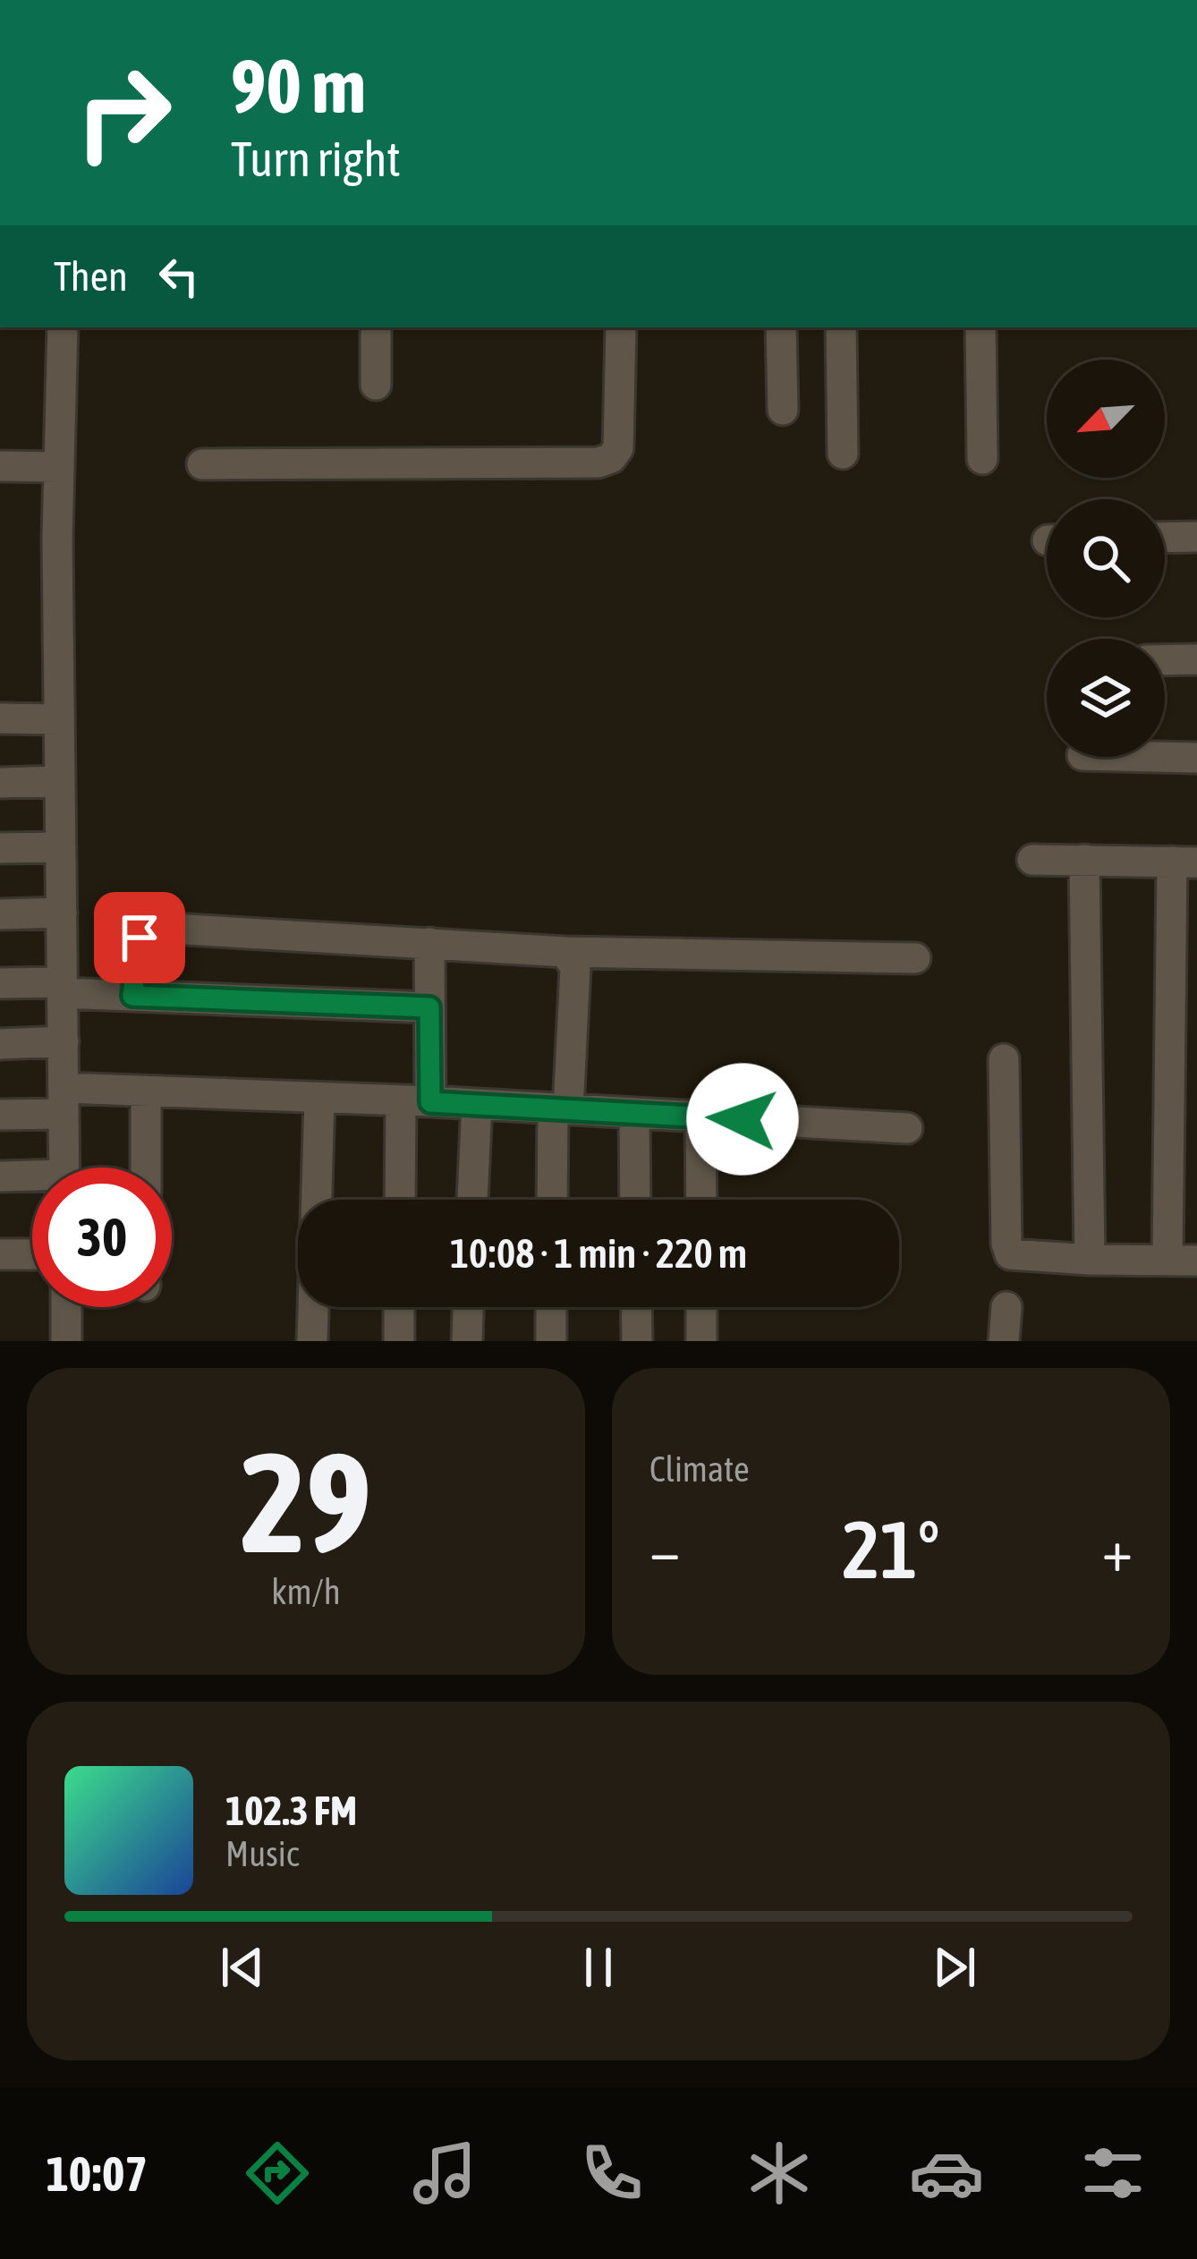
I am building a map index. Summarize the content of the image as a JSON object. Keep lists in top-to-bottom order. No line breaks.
{"north":"bottom left","page":{"turn":["90 m","Turn right"],"then":"Then","limit":"30","trip":"10:08 · 1 min · 220 m","tile":[["29","km/h"],"Climate"],"heat":["−","21°","+"],"song":["102.3 FM","Music"],"tabs":"10:07"}}
